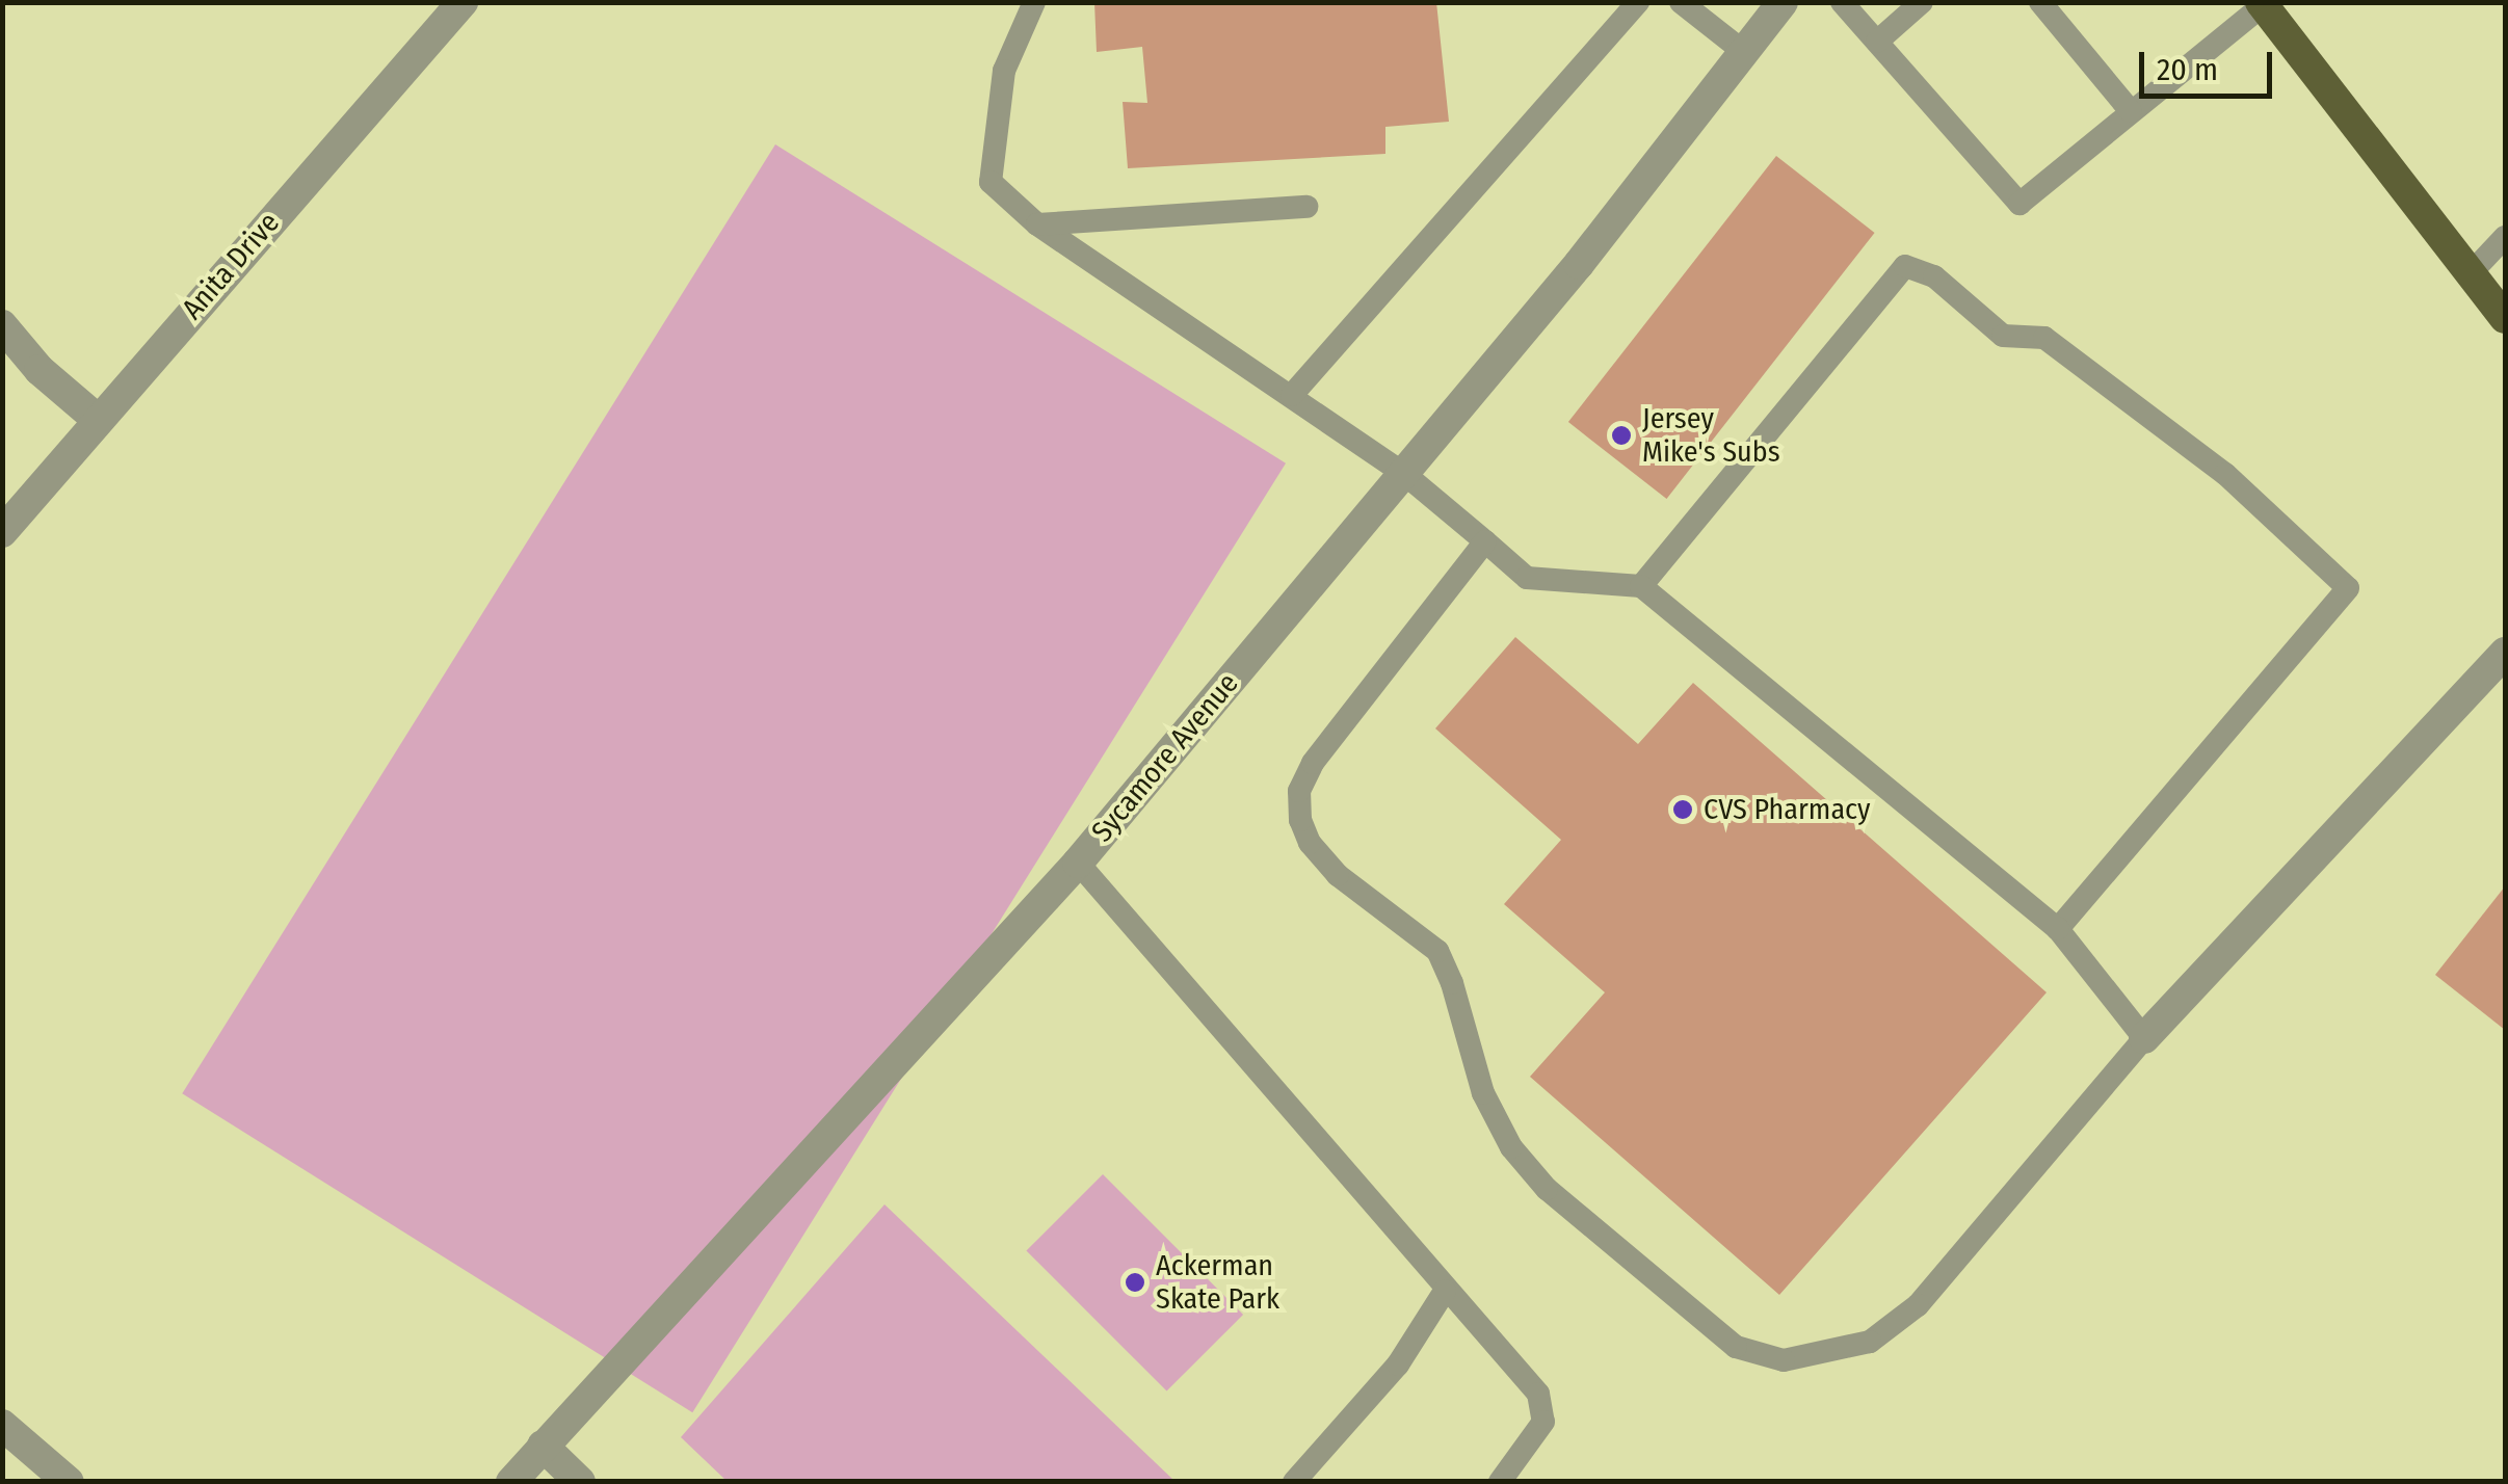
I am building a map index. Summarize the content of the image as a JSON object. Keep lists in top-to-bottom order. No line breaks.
{"streets":{"street":["Anita Drive","Sycamore Avenue"]},"places":["Jersey Mike's Subs","CVS Pharmacy","Ackerman Skate Park"],"scale_bar":"20 m"}
